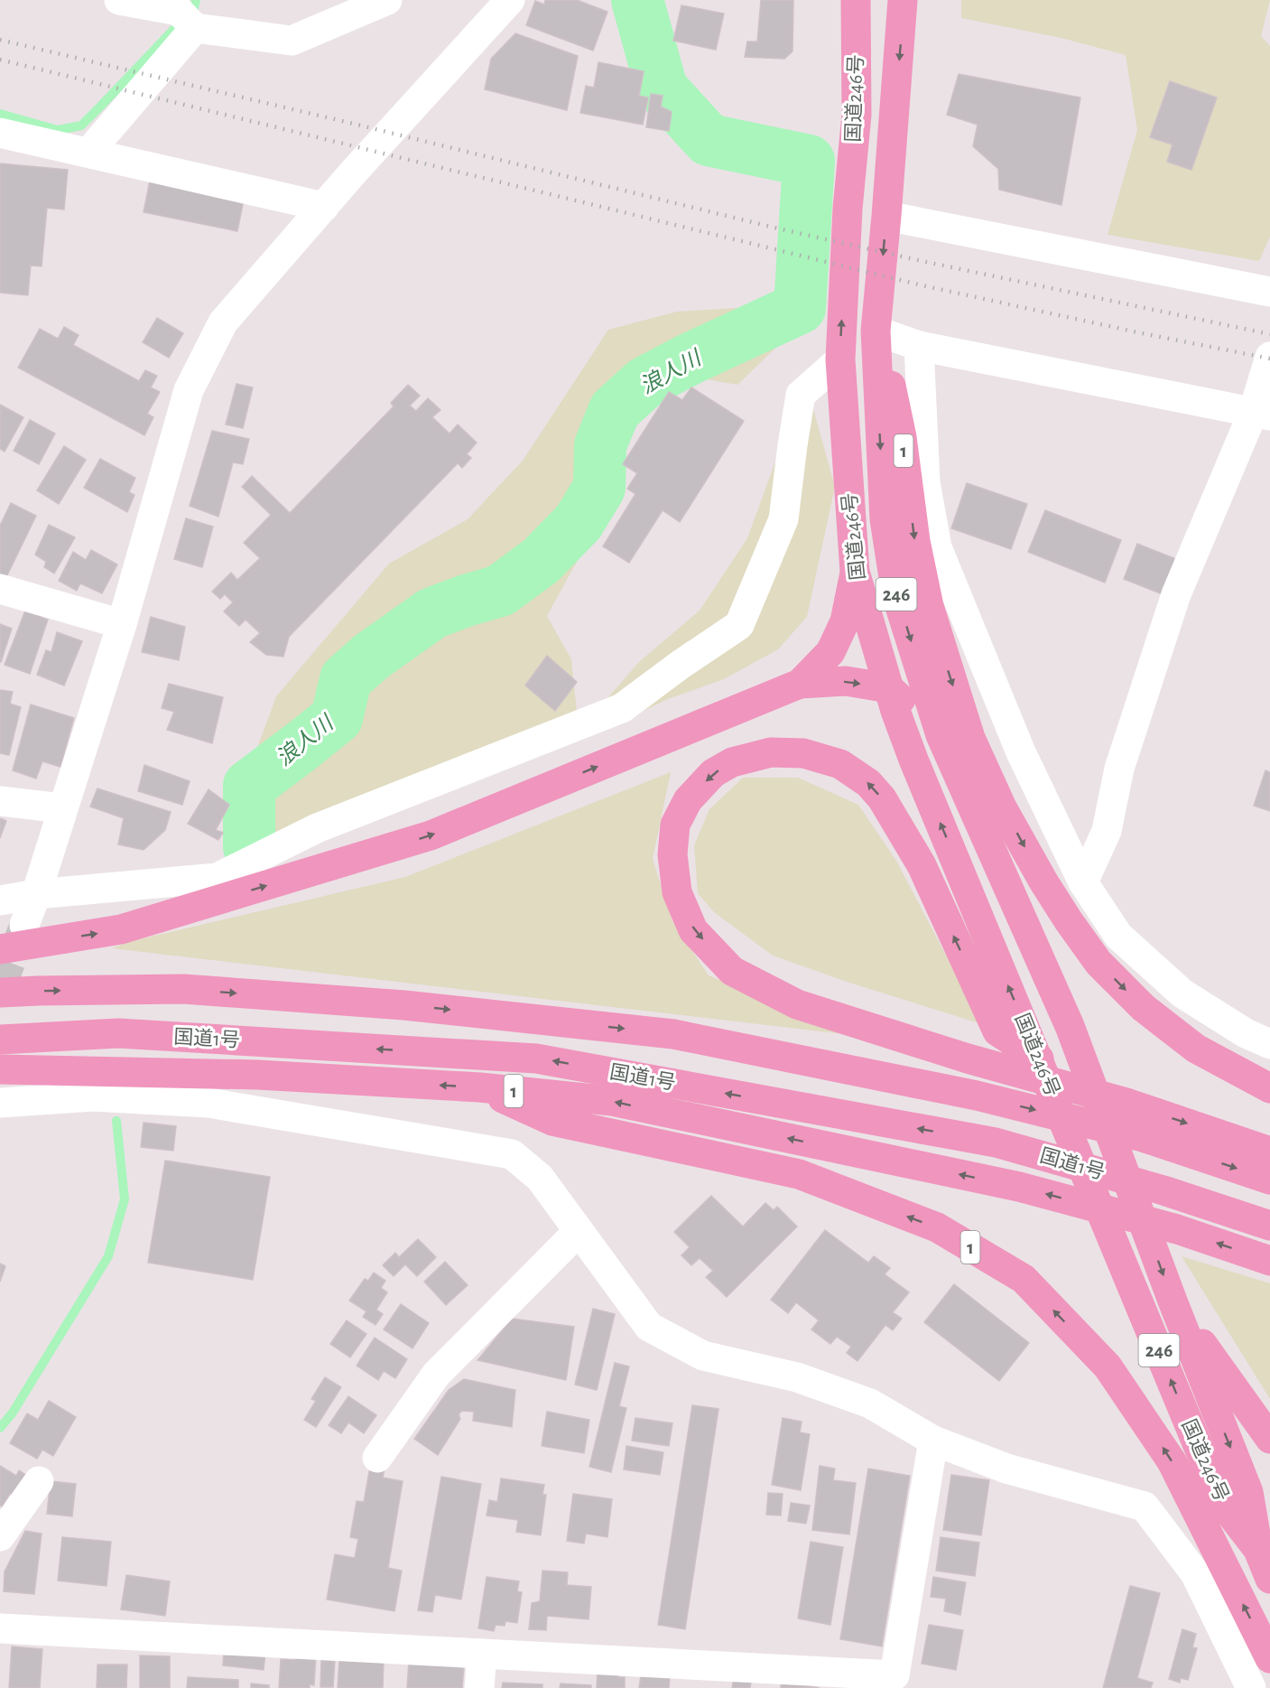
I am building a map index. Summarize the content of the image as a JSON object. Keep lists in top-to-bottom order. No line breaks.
{"streets":{"highway":["国道246号","1","246","国道1号"]},"crossings":[["国道246号","1"]],"water":["浪人川"]}
